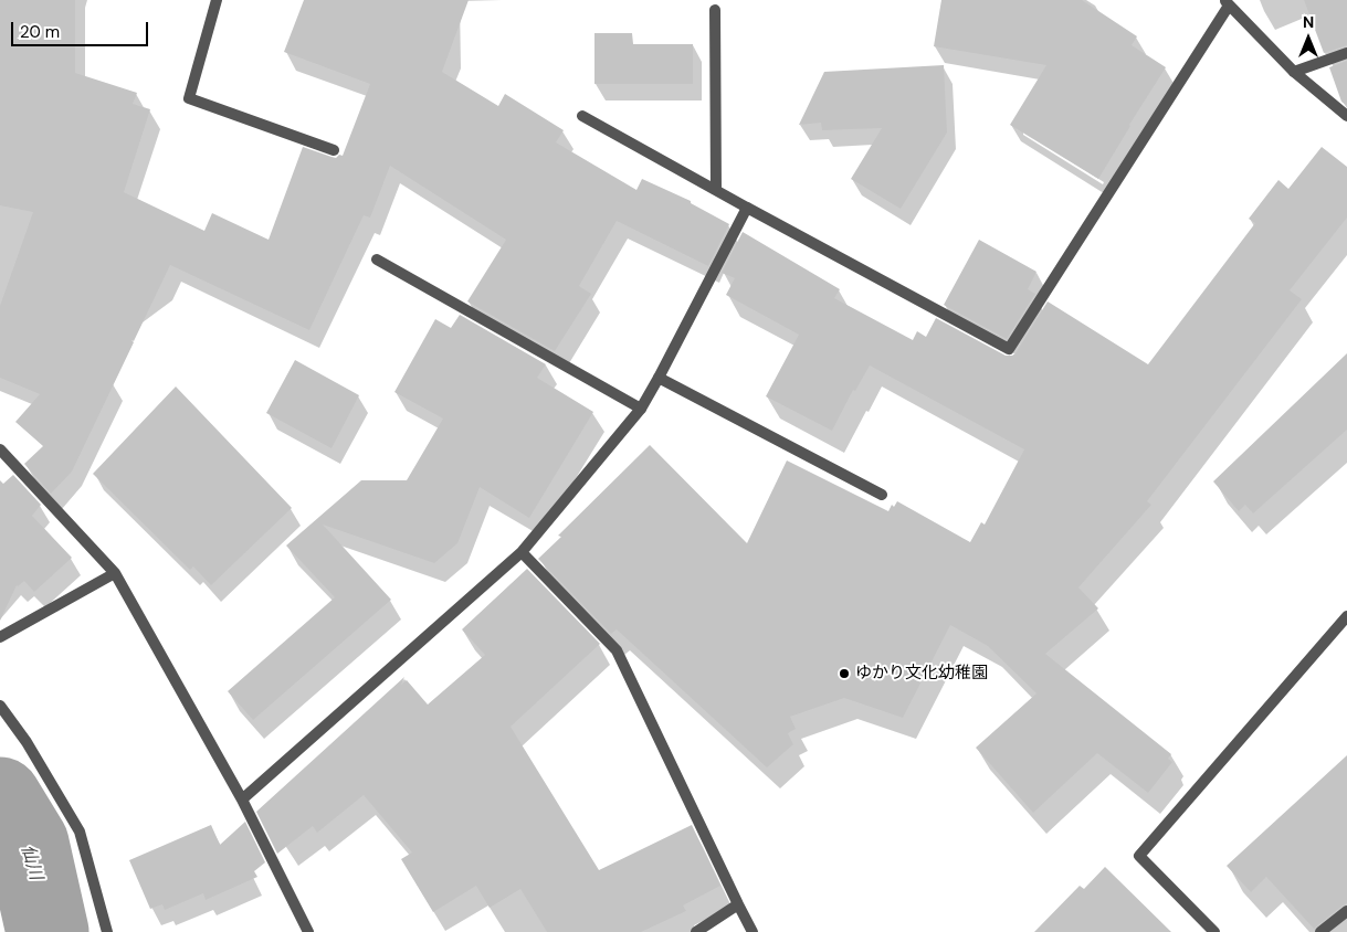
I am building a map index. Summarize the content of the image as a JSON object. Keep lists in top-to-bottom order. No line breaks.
{"water":["仙川"],"places":["ゆかり文化幼稚園"],"scale_bar":"20 m","north":"top"}
